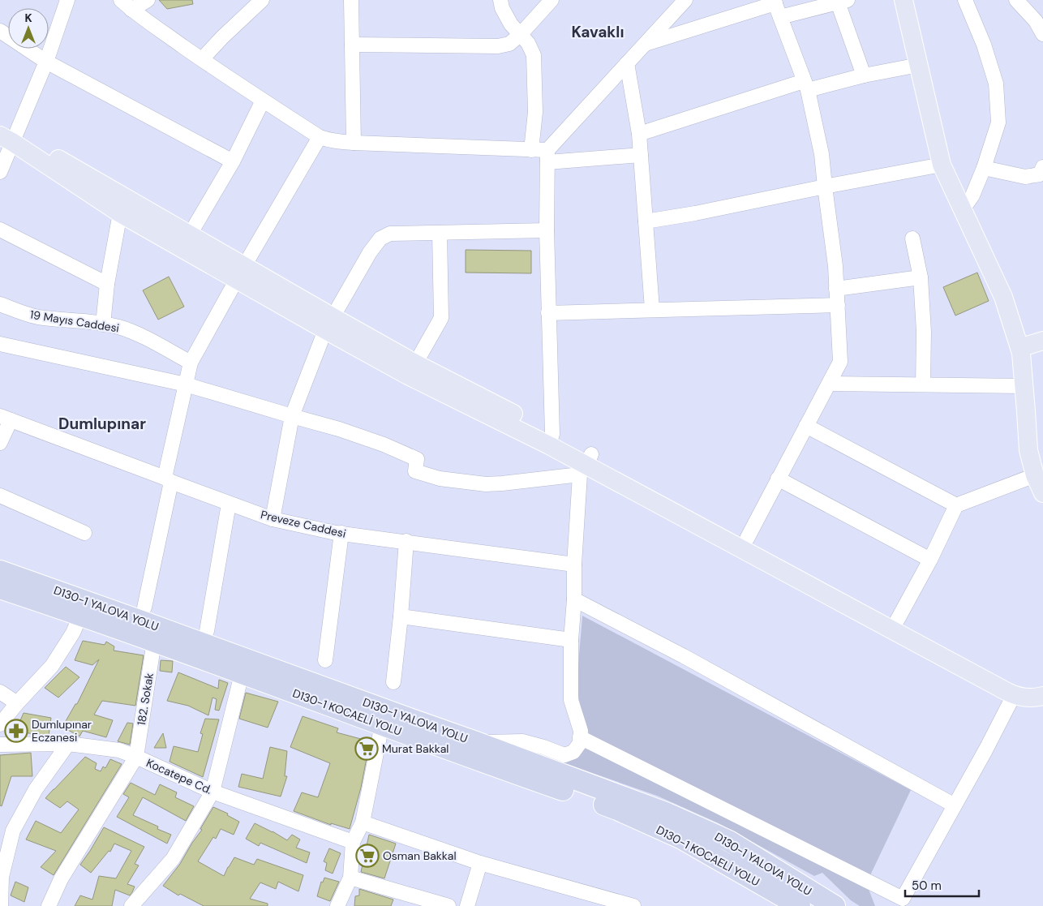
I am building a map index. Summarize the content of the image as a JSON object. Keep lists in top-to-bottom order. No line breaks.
{"streets":{"highway":["D130-1 YALOVA YOLU","D130-1 KOCAELİ YOLU"],"street":["19 Mayıs Caddesi","Preveze Caddesi","182. Sokak","Kocatepe Cd."]},"crossings":[["D130-1 YALOVA YOLU","D130-1 KOCAELİ YOLU"],["182. Sokak","D130-1 KOCAELİ YOLU"],["182. Sokak","Kocatepe Cd."]],"districts":["Kavaklı","Dumlupınar"],"places":{"pharmacy":["Dumlupınar Eczanesi"],"supermarket":["Murat Bakkal","Osman Bakkal"]},"scale_bar":"50 m","north":"top"}
